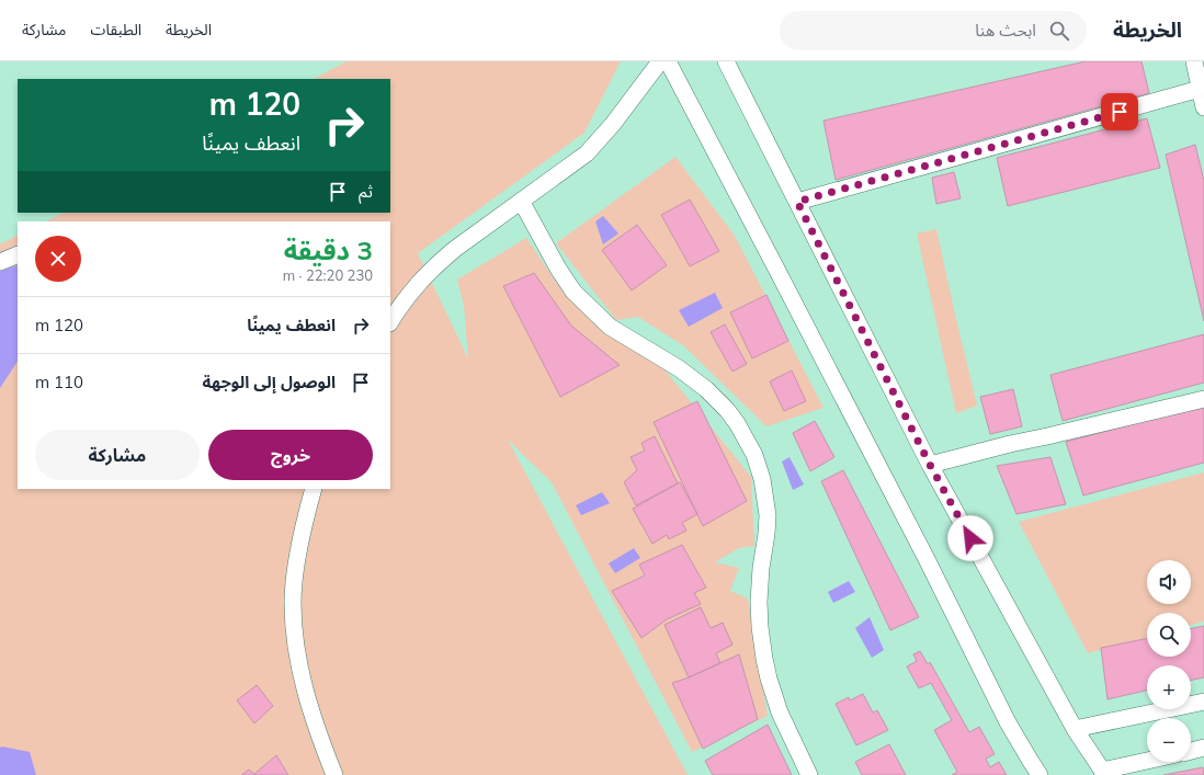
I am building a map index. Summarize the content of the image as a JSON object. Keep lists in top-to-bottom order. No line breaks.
{"page":{"header":"الخريطة","search":"ابحث هنا","nav":["الخريطة","الطبقات","مشاركة"],"turn":["120 m","انعطف يمينًا"],"then":"ثم","heading":["3 دقيقة","230 m · 22:20"],"list":[{"name":"انعطف يمينًا","value":"120 m"},{"name":"الوصول إلى الوجهة","value":"110 m"}],"buttons":["خروج","مشاركة"],"map_buttons":["+","−"]}}
